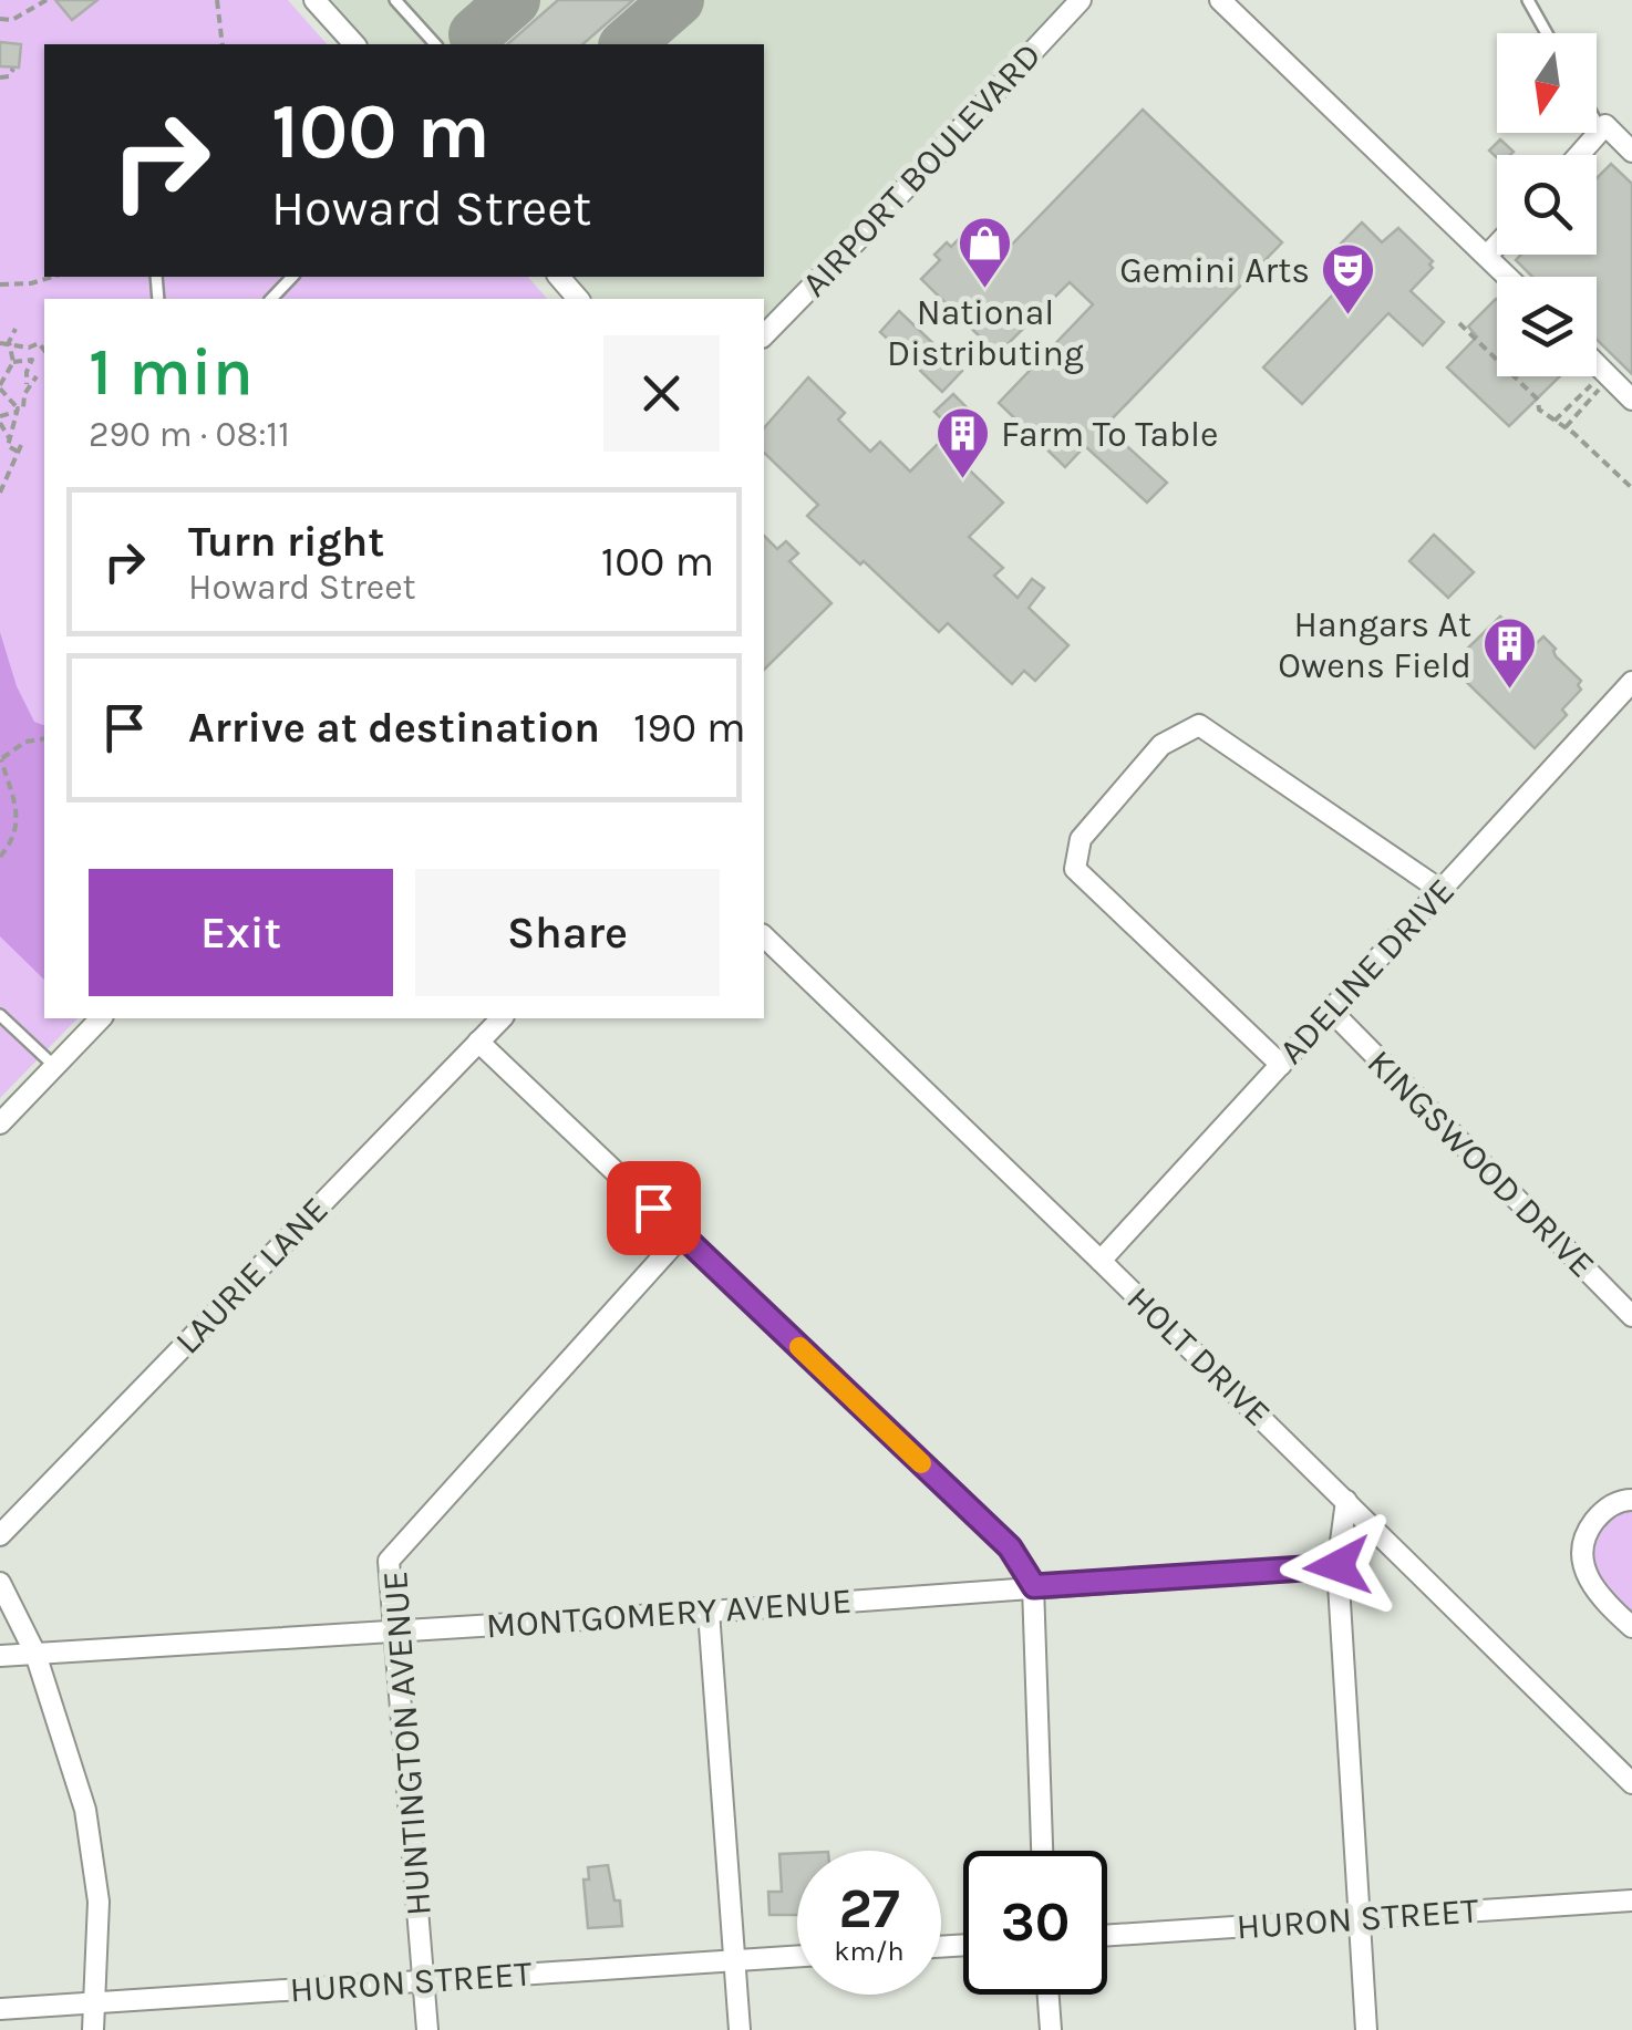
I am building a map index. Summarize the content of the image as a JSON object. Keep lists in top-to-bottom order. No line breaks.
{"streets":{"street":["AIRPORT BOULEVARD","ADELINE DRIVE","KINGSWOOD DRIVE","LAURIE LANE","HOLT DRIVE","MONTGOMERY AVENUE","HUNTINGTON AVENUE","HURON STREET"]},"crossings":[["ADELINE DRIVE","KINGSWOOD DRIVE"],["ADELINE DRIVE","HOLT DRIVE"],["MONTGOMERY AVENUE","HUNTINGTON AVENUE"],["HUNTINGTON AVENUE","HURON STREET"]],"places":{"shop":["National Distributing"],"theatre":["Gemini Arts"],"building":["Farm To Table","Hangars At Owens Field"]},"north":"bottom","page":{"turn":["100 m","Howard Street"],"heading":["1 min","290 m · 08:11"],"list":[{"name":"Turn right","note":"Howard Street","value":"100 m"},{"name":"Arrive at destination","value":"190 m"}],"buttons":["Exit","Share"],"speed":"27 km/h","limit":"30"}}
